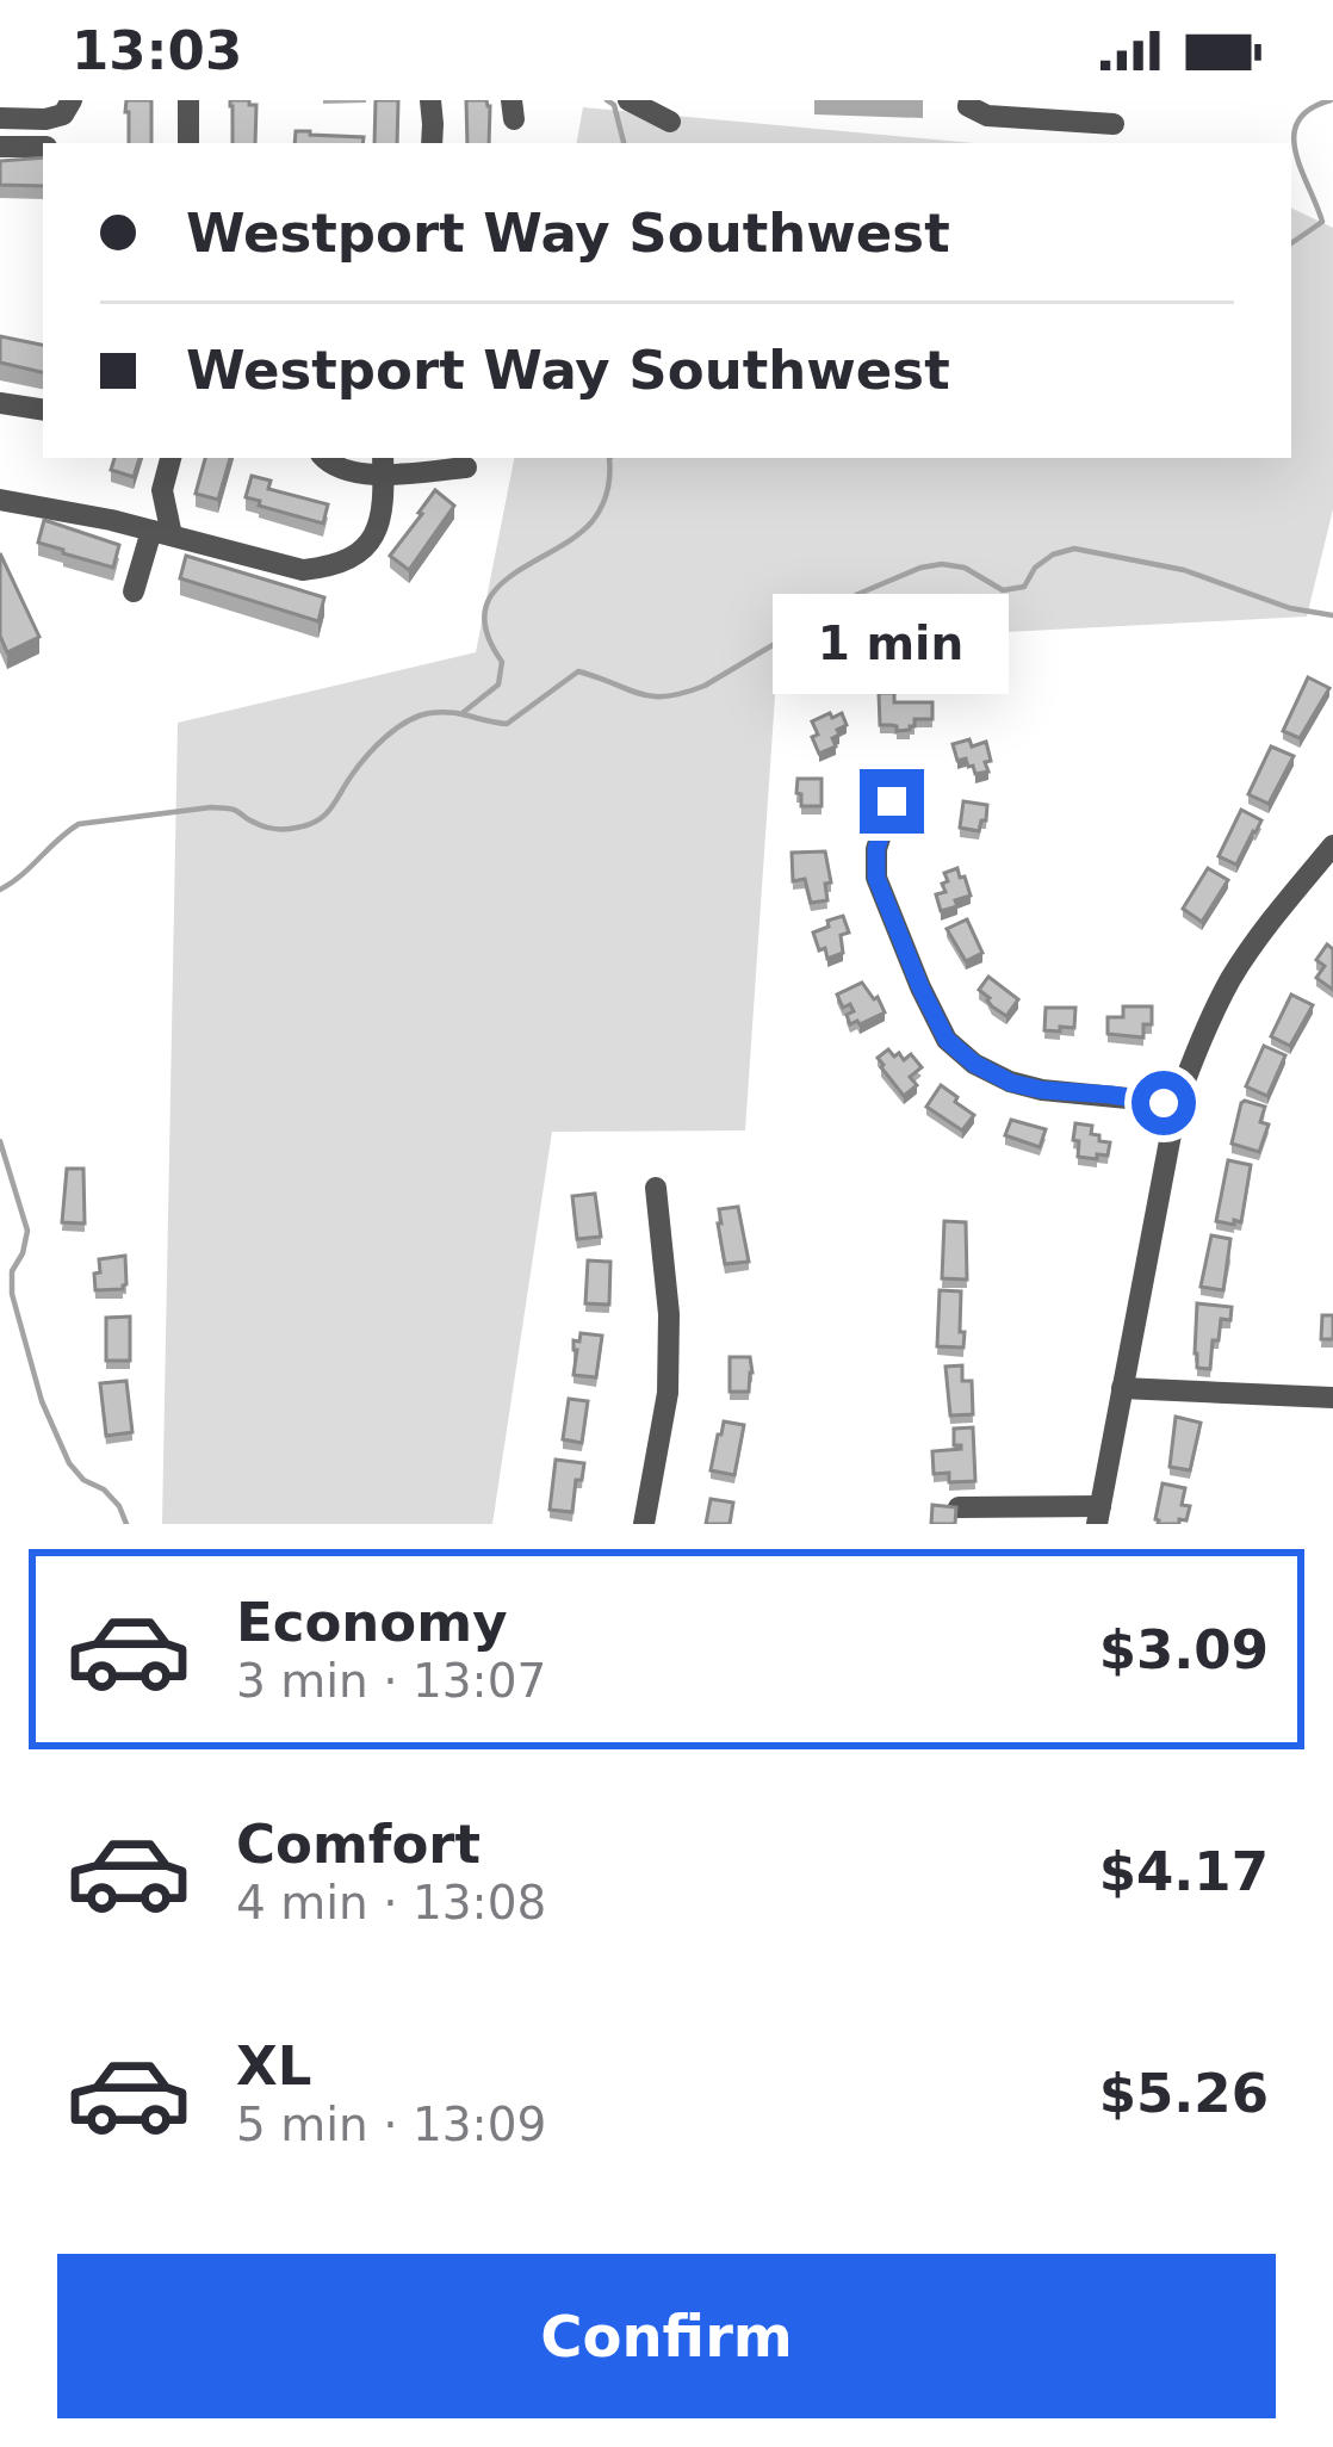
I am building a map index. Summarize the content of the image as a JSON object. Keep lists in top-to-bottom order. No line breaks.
{"page":{"status":"13:03","banner":["Westport Way Southwest","Westport Way Southwest"],"bubble":"1 min","list":[{"name":"Economy","note":"3 min · 13:07","value":"$3.09"},{"name":"Comfort","note":"4 min · 13:08","value":"$4.17"},{"name":"XL","note":"5 min · 13:09","value":"$5.26"}],"buttons":"Confirm"}}
